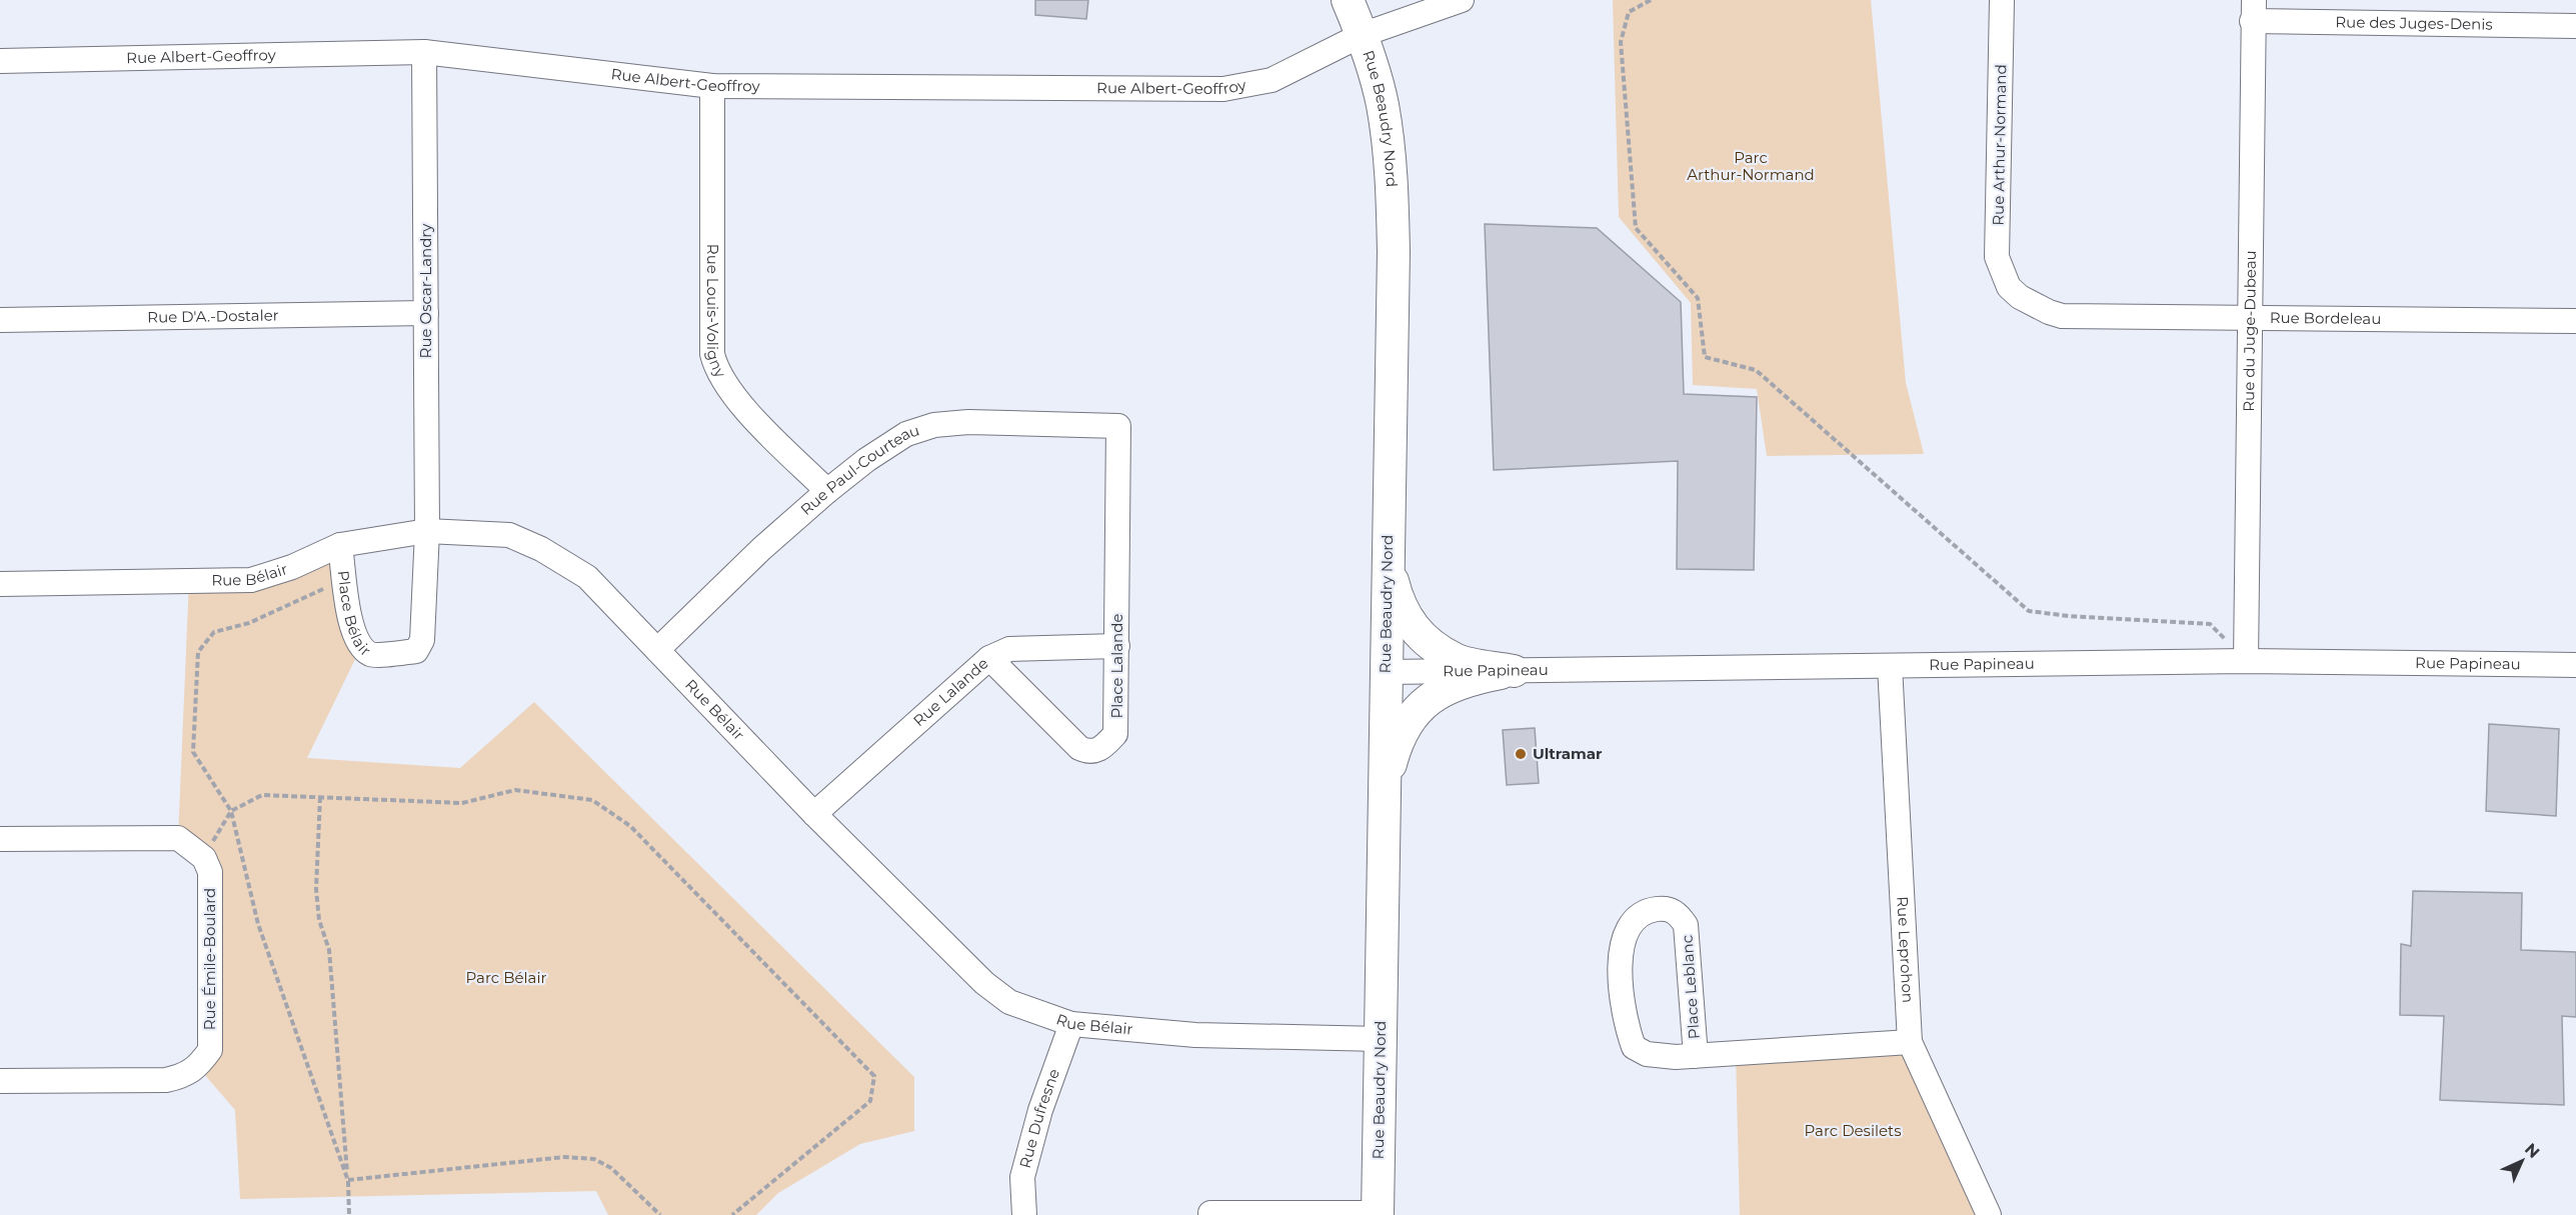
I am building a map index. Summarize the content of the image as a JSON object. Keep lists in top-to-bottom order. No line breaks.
{"streets":{"main road":["Rue Beaudry Nord"],"street":["Rue des Juges-Denis","Rue Albert-Geoffroy","Rue Arthur-Normand","Rue Oscar-Landry","Rue Louis-Voligny","Rue D'A.-Dostaler","Rue Bordeleau","Rue du Juge-Dubeau","Rue Paul-Courteau","Rue Bélair","Place Bélair","Rue Papineau","Place Lalande","Rue Lalande","Rue Leprohon","Rue Émile-Boulard","Place Leblanc","Rue Dufresne"]},"crossings":[["Rue des Juges-Denis","Rue du Juge-Dubeau"],["Rue Albert-Geoffroy","Rue Beaudry Nord"],["Rue Albert-Geoffroy","Rue Oscar-Landry"],["Rue Albert-Geoffroy","Rue Louis-Voligny"],["Rue Beaudry Nord","Rue Bélair"],["Rue Beaudry Nord","Rue Papineau"],["Rue Arthur-Normand","Rue Bordeleau"],["Rue Oscar-Landry","Rue D'A.-Dostaler"],["Rue Oscar-Landry","Rue Bélair"],["Rue Oscar-Landry","Place Bélair"],["Rue Louis-Voligny","Rue Paul-Courteau"],["Rue Bordeleau","Rue du Juge-Dubeau"],["Rue du Juge-Dubeau","Rue Papineau"],["Rue Paul-Courteau","Rue Bélair"],["Rue Paul-Courteau","Place Lalande"],["Rue Bélair","Place Bélair"],["Rue Bélair","Rue Lalande"],["Rue Bélair","Rue Dufresne"],["Rue Papineau","Rue Leprohon"],["Place Lalande","Rue Lalande"],["Rue Leprohon","Place Leblanc"]],"parks":["Parc Arthur-Normand","Parc Bélair","Parc Desilets"],"places":["Ultramar"],"north":"top right"}
